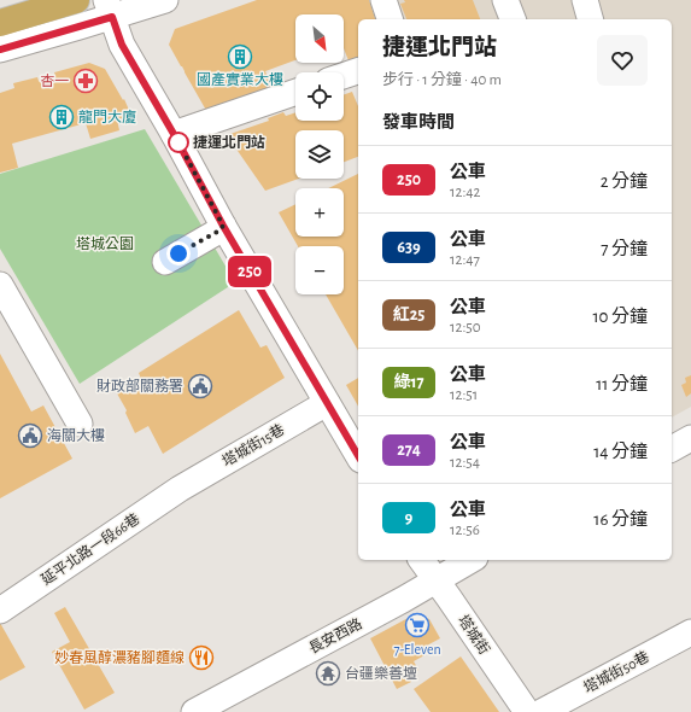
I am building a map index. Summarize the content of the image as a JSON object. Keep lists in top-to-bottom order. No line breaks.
{"streets":{"street":["塔城街15巷","延平北路一段66巷","塔城街","長安西路","塔城街50巷"]},"crossings":[["塔城街15巷","延平北路一段66巷"],["塔城街","長安西路"]],"parks":["塔城公園"],"places":{"building":["國產實業大樓","龍門大廈"],"pharmacy":["杏一"],"other":["捷運北門站"],"public building":["財政部關務署","海關大樓"],"supermarket":["7-Eleven"],"restaurant":["妙春風醇濃豬腳麵線"],"temple":["台疆樂善壇"]},"lines":["bus line 250"],"north":"bottom right","page":{"on_map":"250","map_buttons":["+","−"],"heading":[["捷運北門站","步行 · 1 分鐘 · 40 m"],"發車時間"],"list":[{"mark":"250","name":"公車","note":"12:42","value":"2 分鐘"},{"mark":"639","name":"公車","note":"12:47","value":"7 分鐘"},{"mark":"紅25","name":"公車","note":"12:50","value":"10 分鐘"},{"mark":"綠17","name":"公車","note":"12:51","value":"11 分鐘"},{"mark":"274","name":"公車","note":"12:54","value":"14 分鐘"},{"mark":"9","name":"公車","note":"12:56","value":"16 分鐘"}]}}
